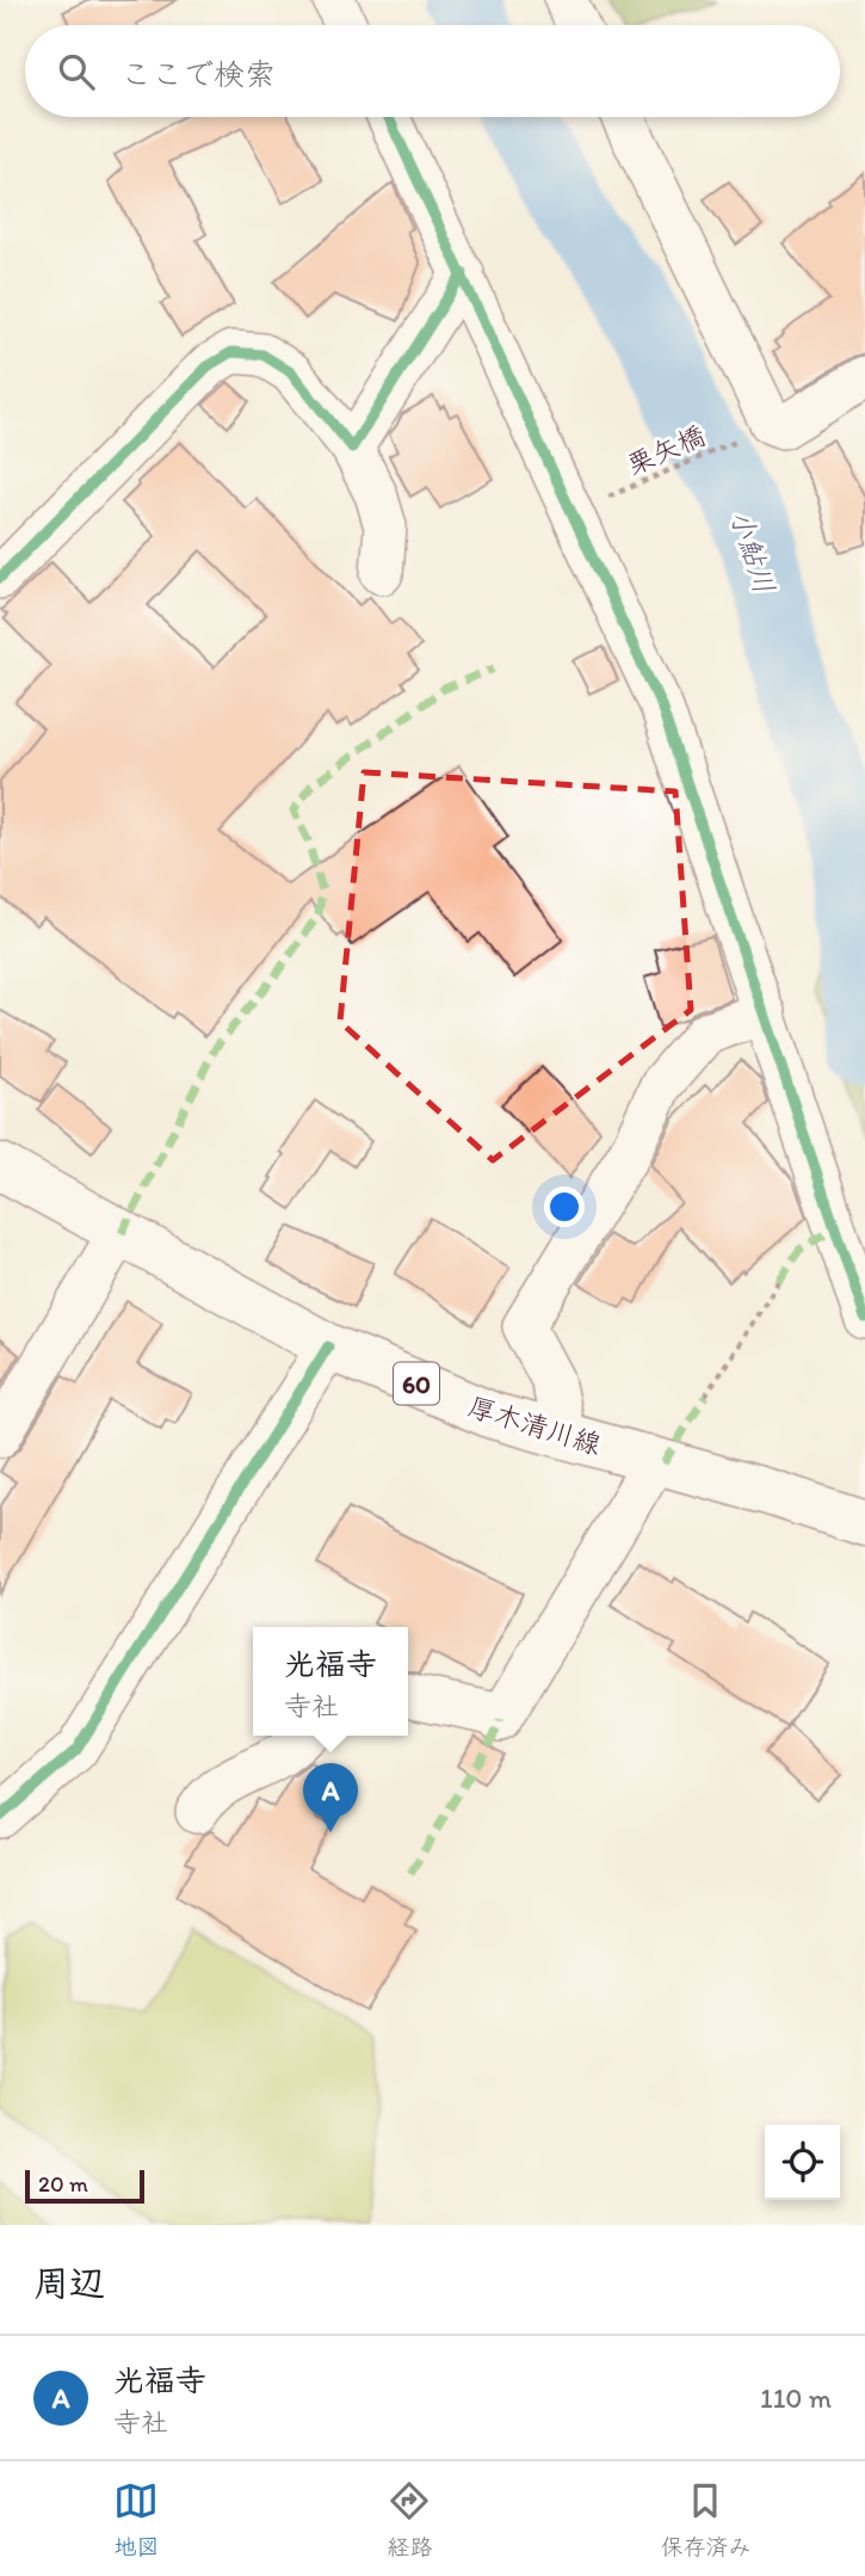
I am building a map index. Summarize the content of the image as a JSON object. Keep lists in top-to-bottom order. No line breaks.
{"streets":{"main road":["60","厚木清川線"],"path":["栗矢橋"]},"water":["小鮎川"],"scale_bar":"20 m","page":{"search":"ここで検索","popup":["光福寺","寺社"],"pins":"A","scale":"20 m","heading":"周辺","list":[{"mark":"A","name":"光福寺","note":"寺社","value":"110 m"}],"nav":["地図","経路","保存済み"]}}
